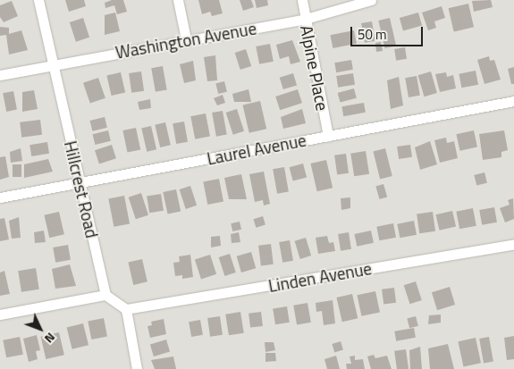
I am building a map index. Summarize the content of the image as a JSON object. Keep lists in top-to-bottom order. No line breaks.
{"streets":{"street":["Washington Avenue","Alpine Place","Laurel Avenue","Hillcrest Road","Linden Avenue"]},"crossings":[["Washington Avenue","Alpine Place"],["Washington Avenue","Hillcrest Road"],["Alpine Place","Laurel Avenue"],["Laurel Avenue","Hillcrest Road"]],"scale_bar":"50 m","north":"bottom right"}
